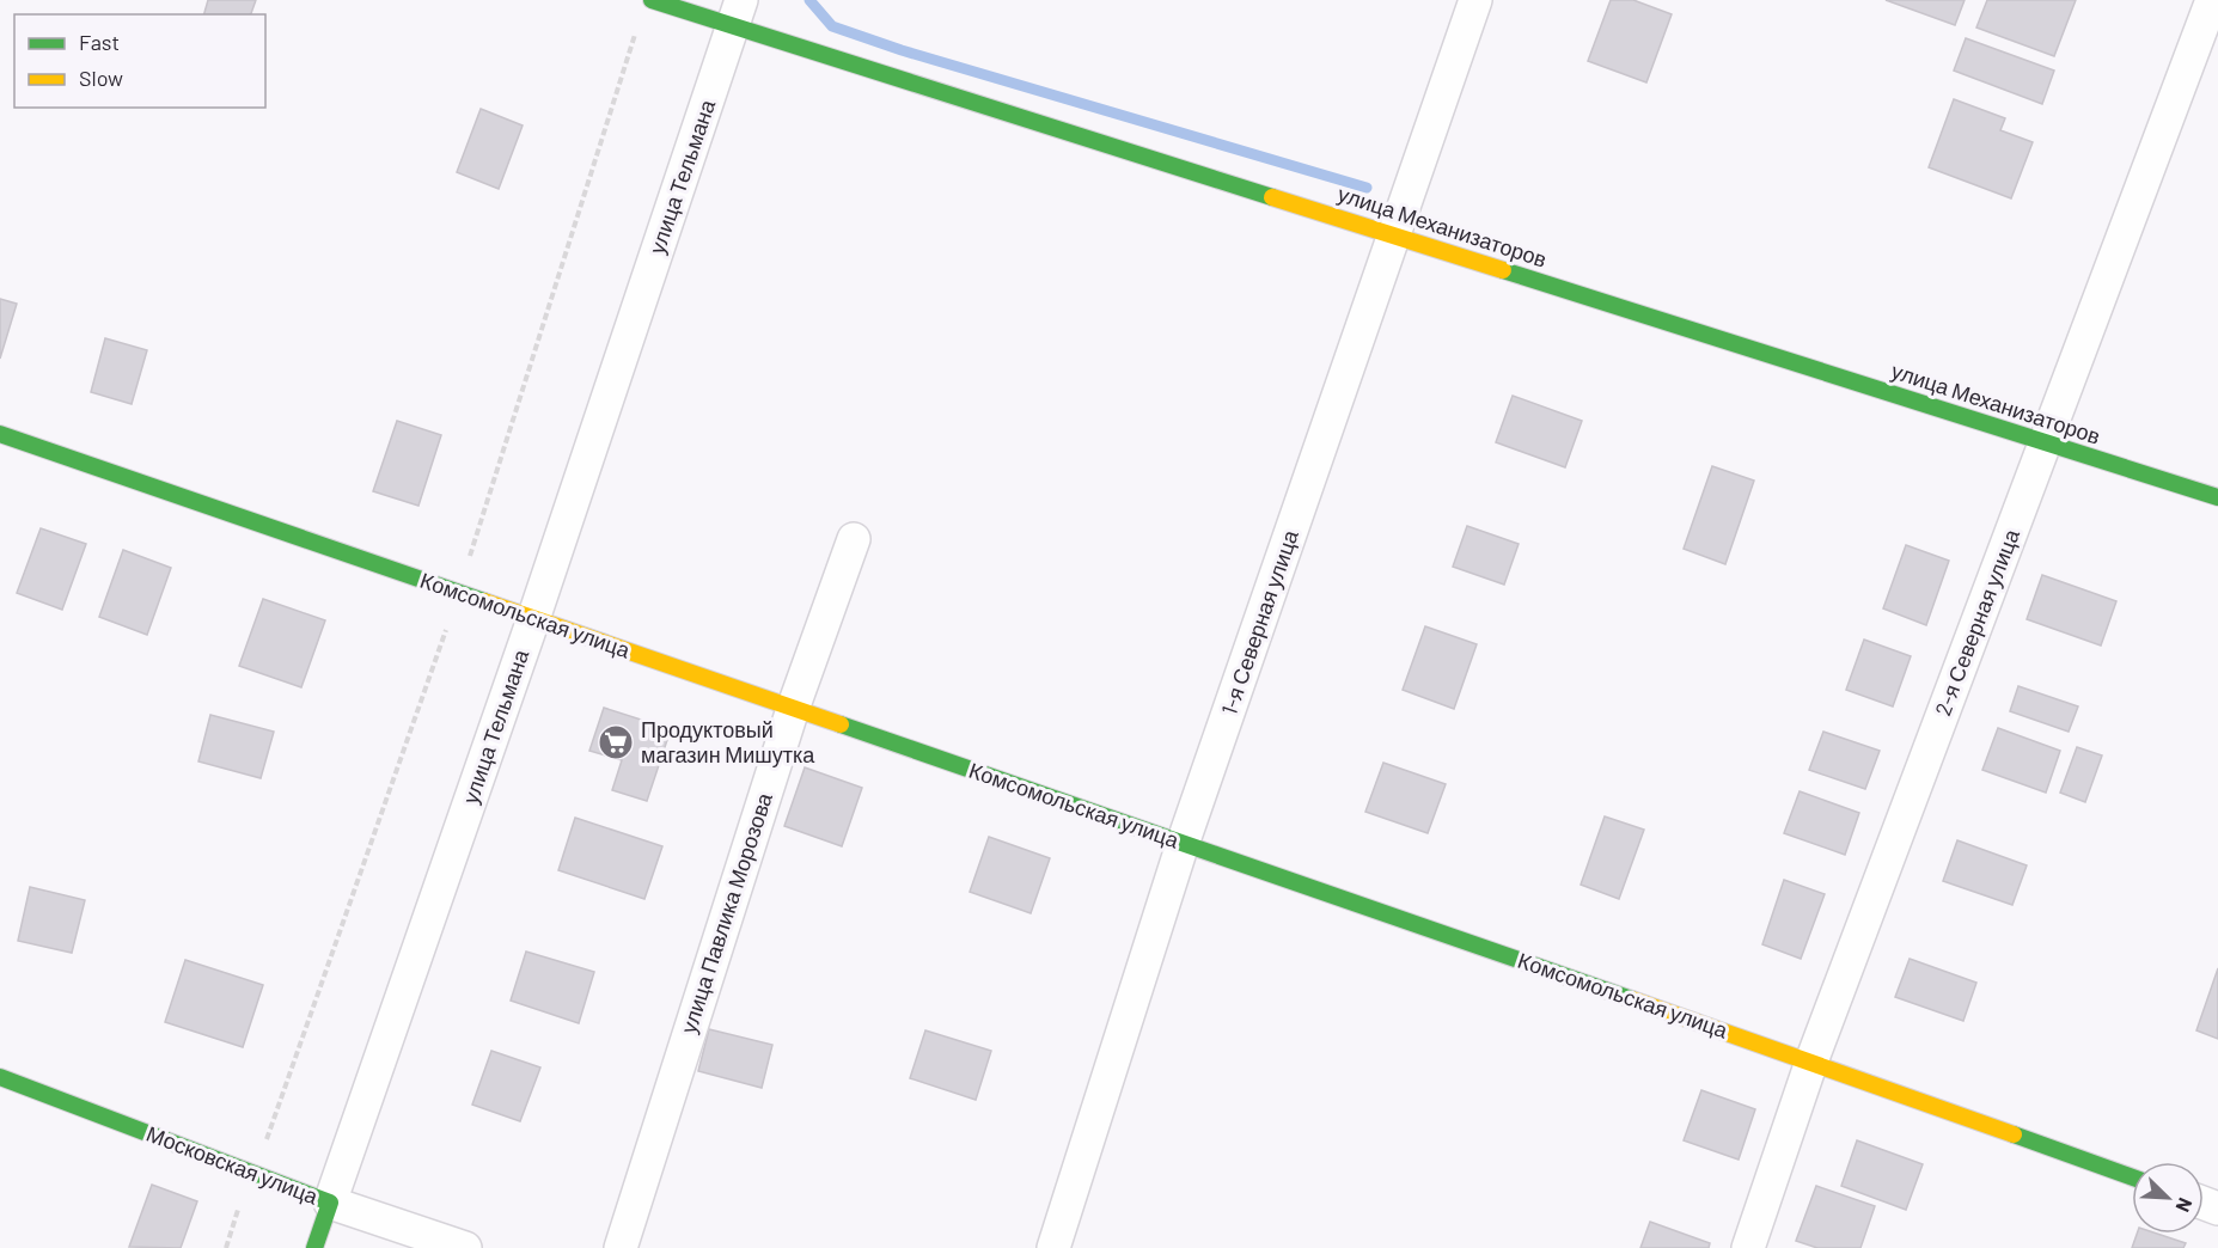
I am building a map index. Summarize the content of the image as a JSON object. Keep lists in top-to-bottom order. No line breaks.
{"streets":{"street":["улица Тельмана","улица Механизаторов","Комсомольская улица","1-я Северная улица","2-я Северная улица","улица Павлика Морозова","Московская улица"]},"crossings":[["улица Тельмана","улица Механизаторов"],["улица Тельмана","Комсомольская улица"],["улица Тельмана","Московская улица"],["улица Механизаторов","1-я Северная улица"],["улица Механизаторов","2-я Северная улица"],["Комсомольская улица","1-я Северная улица"],["Комсомольская улица","2-я Северная улица"],["Комсомольская улица","улица Павлика Морозова"]],"places":{"supermarket":["Продуктовый магазин Мишутка"]},"legend":["Fast","Slow"],"north":"bottom right"}
